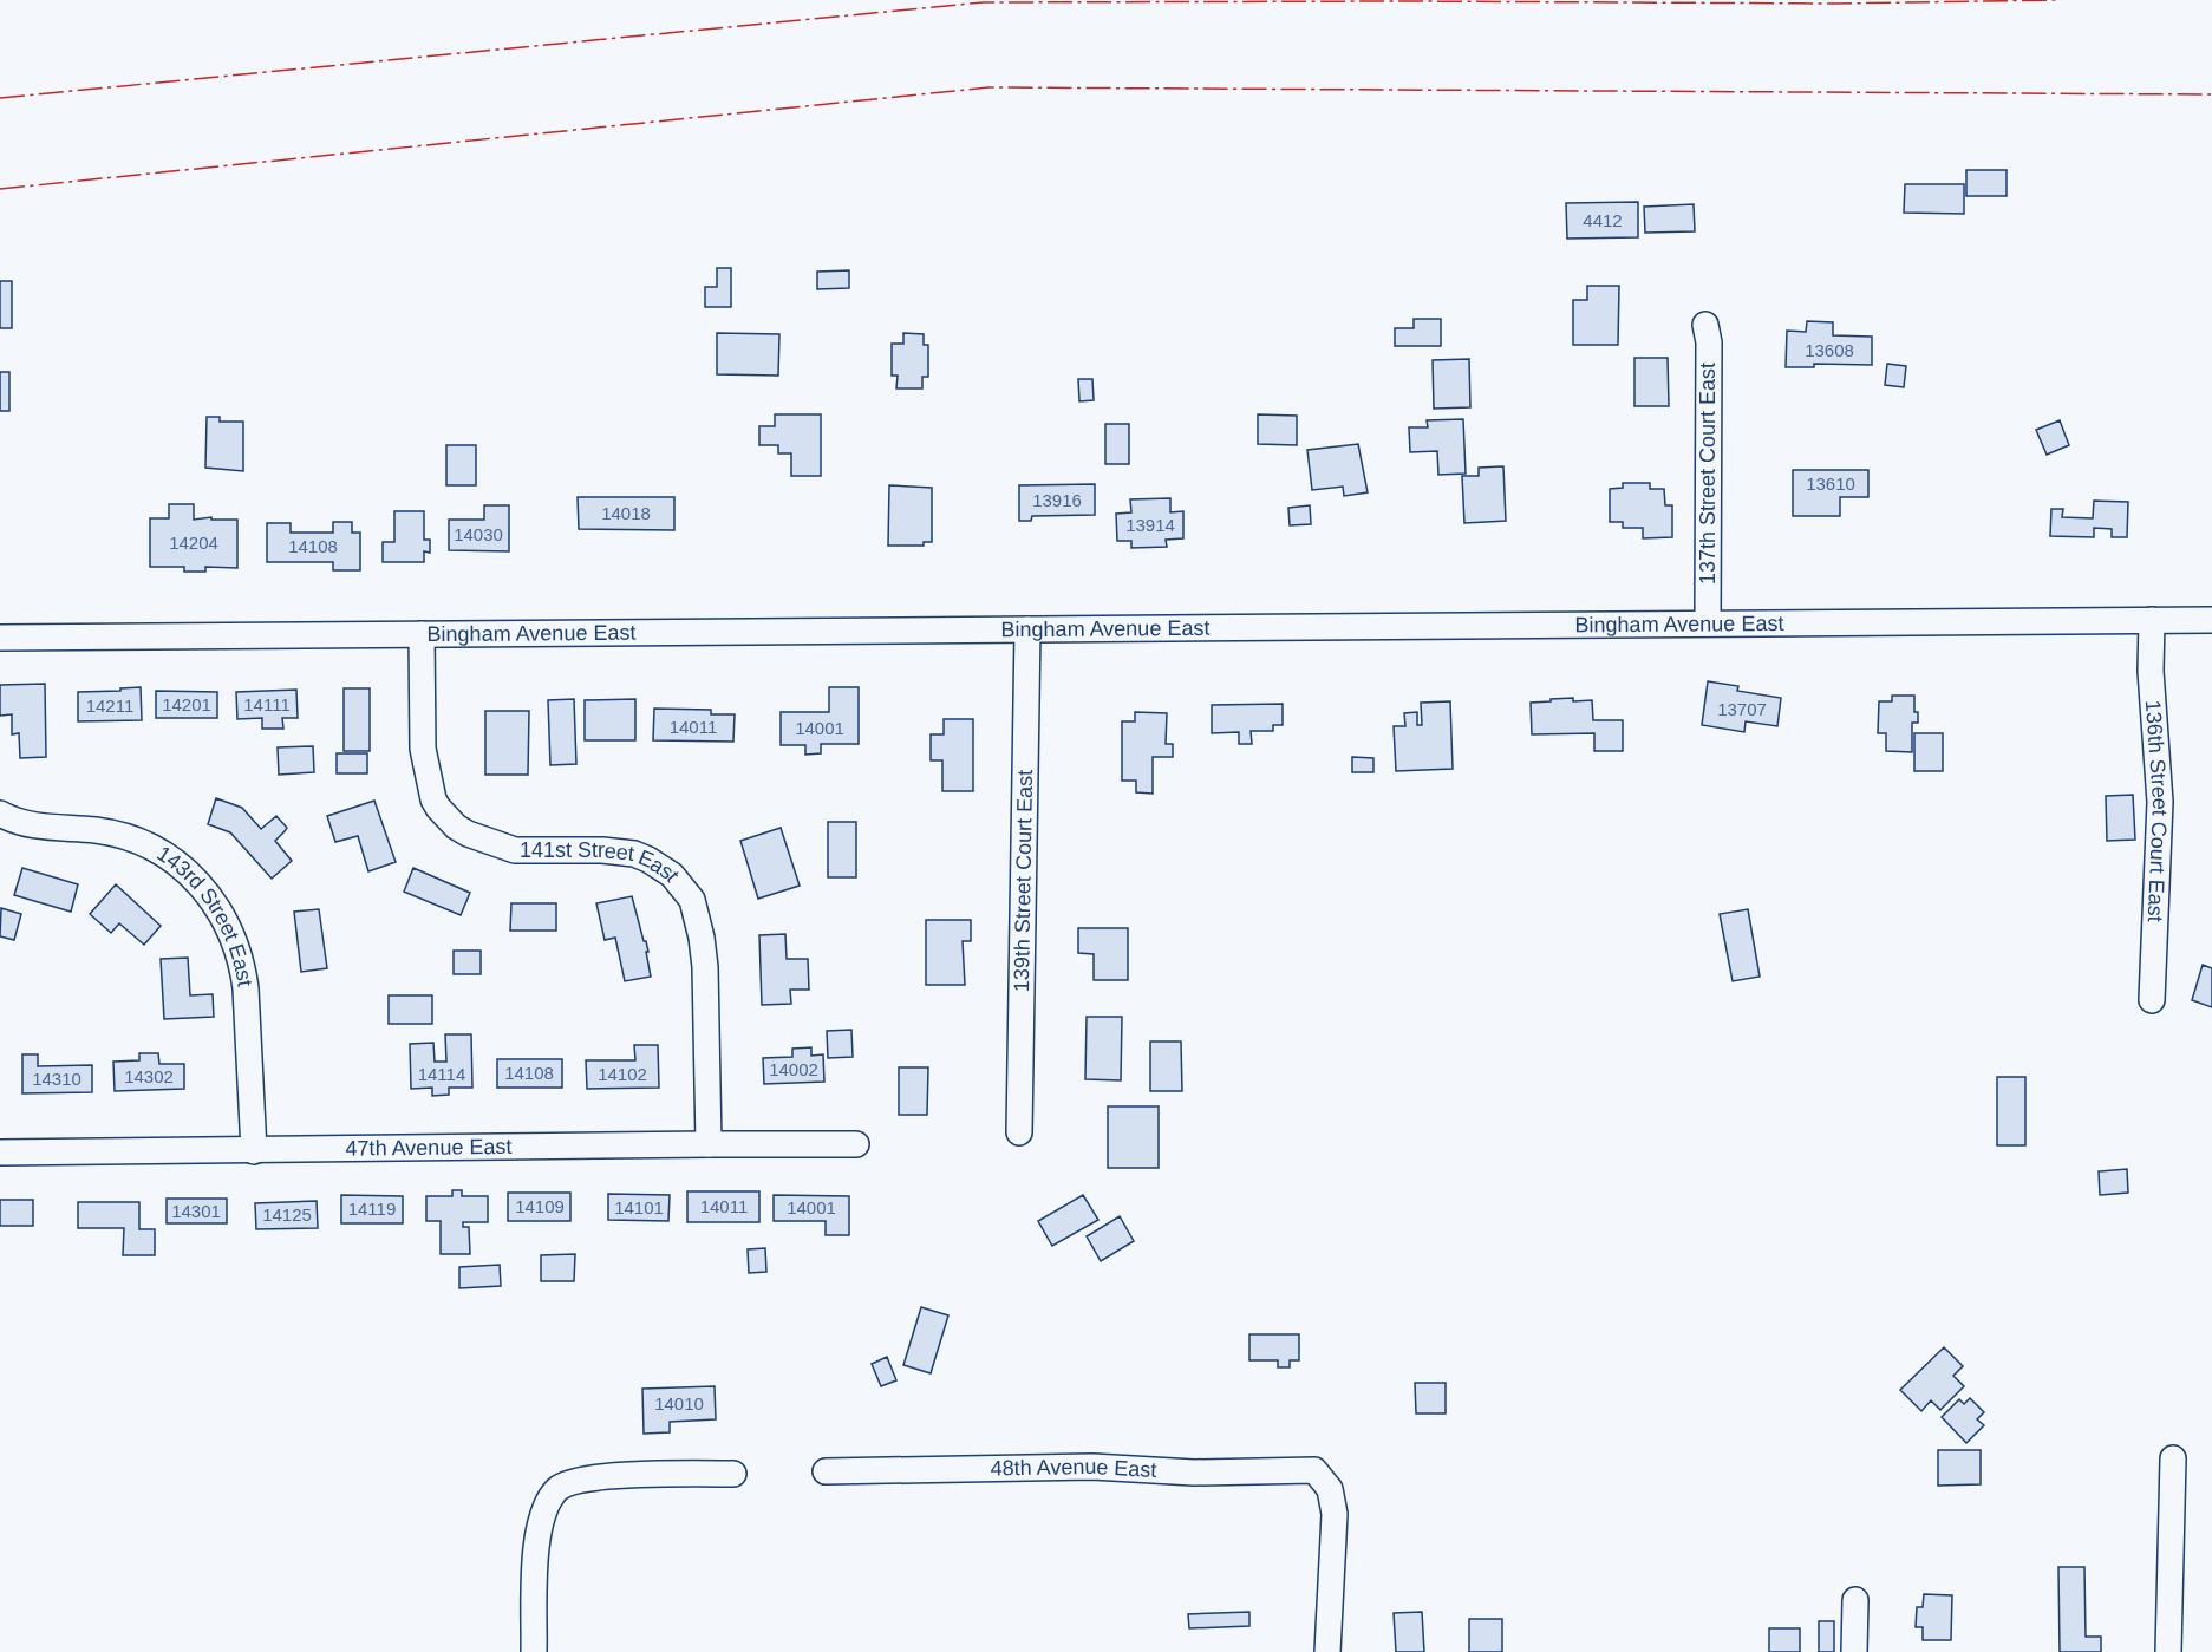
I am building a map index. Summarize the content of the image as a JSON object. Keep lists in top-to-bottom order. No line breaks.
{"streets":{"street":["137th Street Court East","Bingham Avenue East","136th Street Court East","141st Street East","139th Street Court East","143rd Street East","47th Avenue East","48th Avenue East"]},"crossings":[["137th Street Court East","Bingham Avenue East"],["Bingham Avenue East","136th Street Court East"],["Bingham Avenue East","141st Street East"],["Bingham Avenue East","139th Street Court East"],["141st Street East","47th Avenue East"],["143rd Street East","47th Avenue East"]],"house_numbers":["4412","13608","13610","13916","14018","13914","14030","14204","14108","14201","14111","14211","13707","14011","14001","14002","14108","14114","14102","14302","14310","14109","14011","14101","14001","14119","14301","14125","14010"]}
